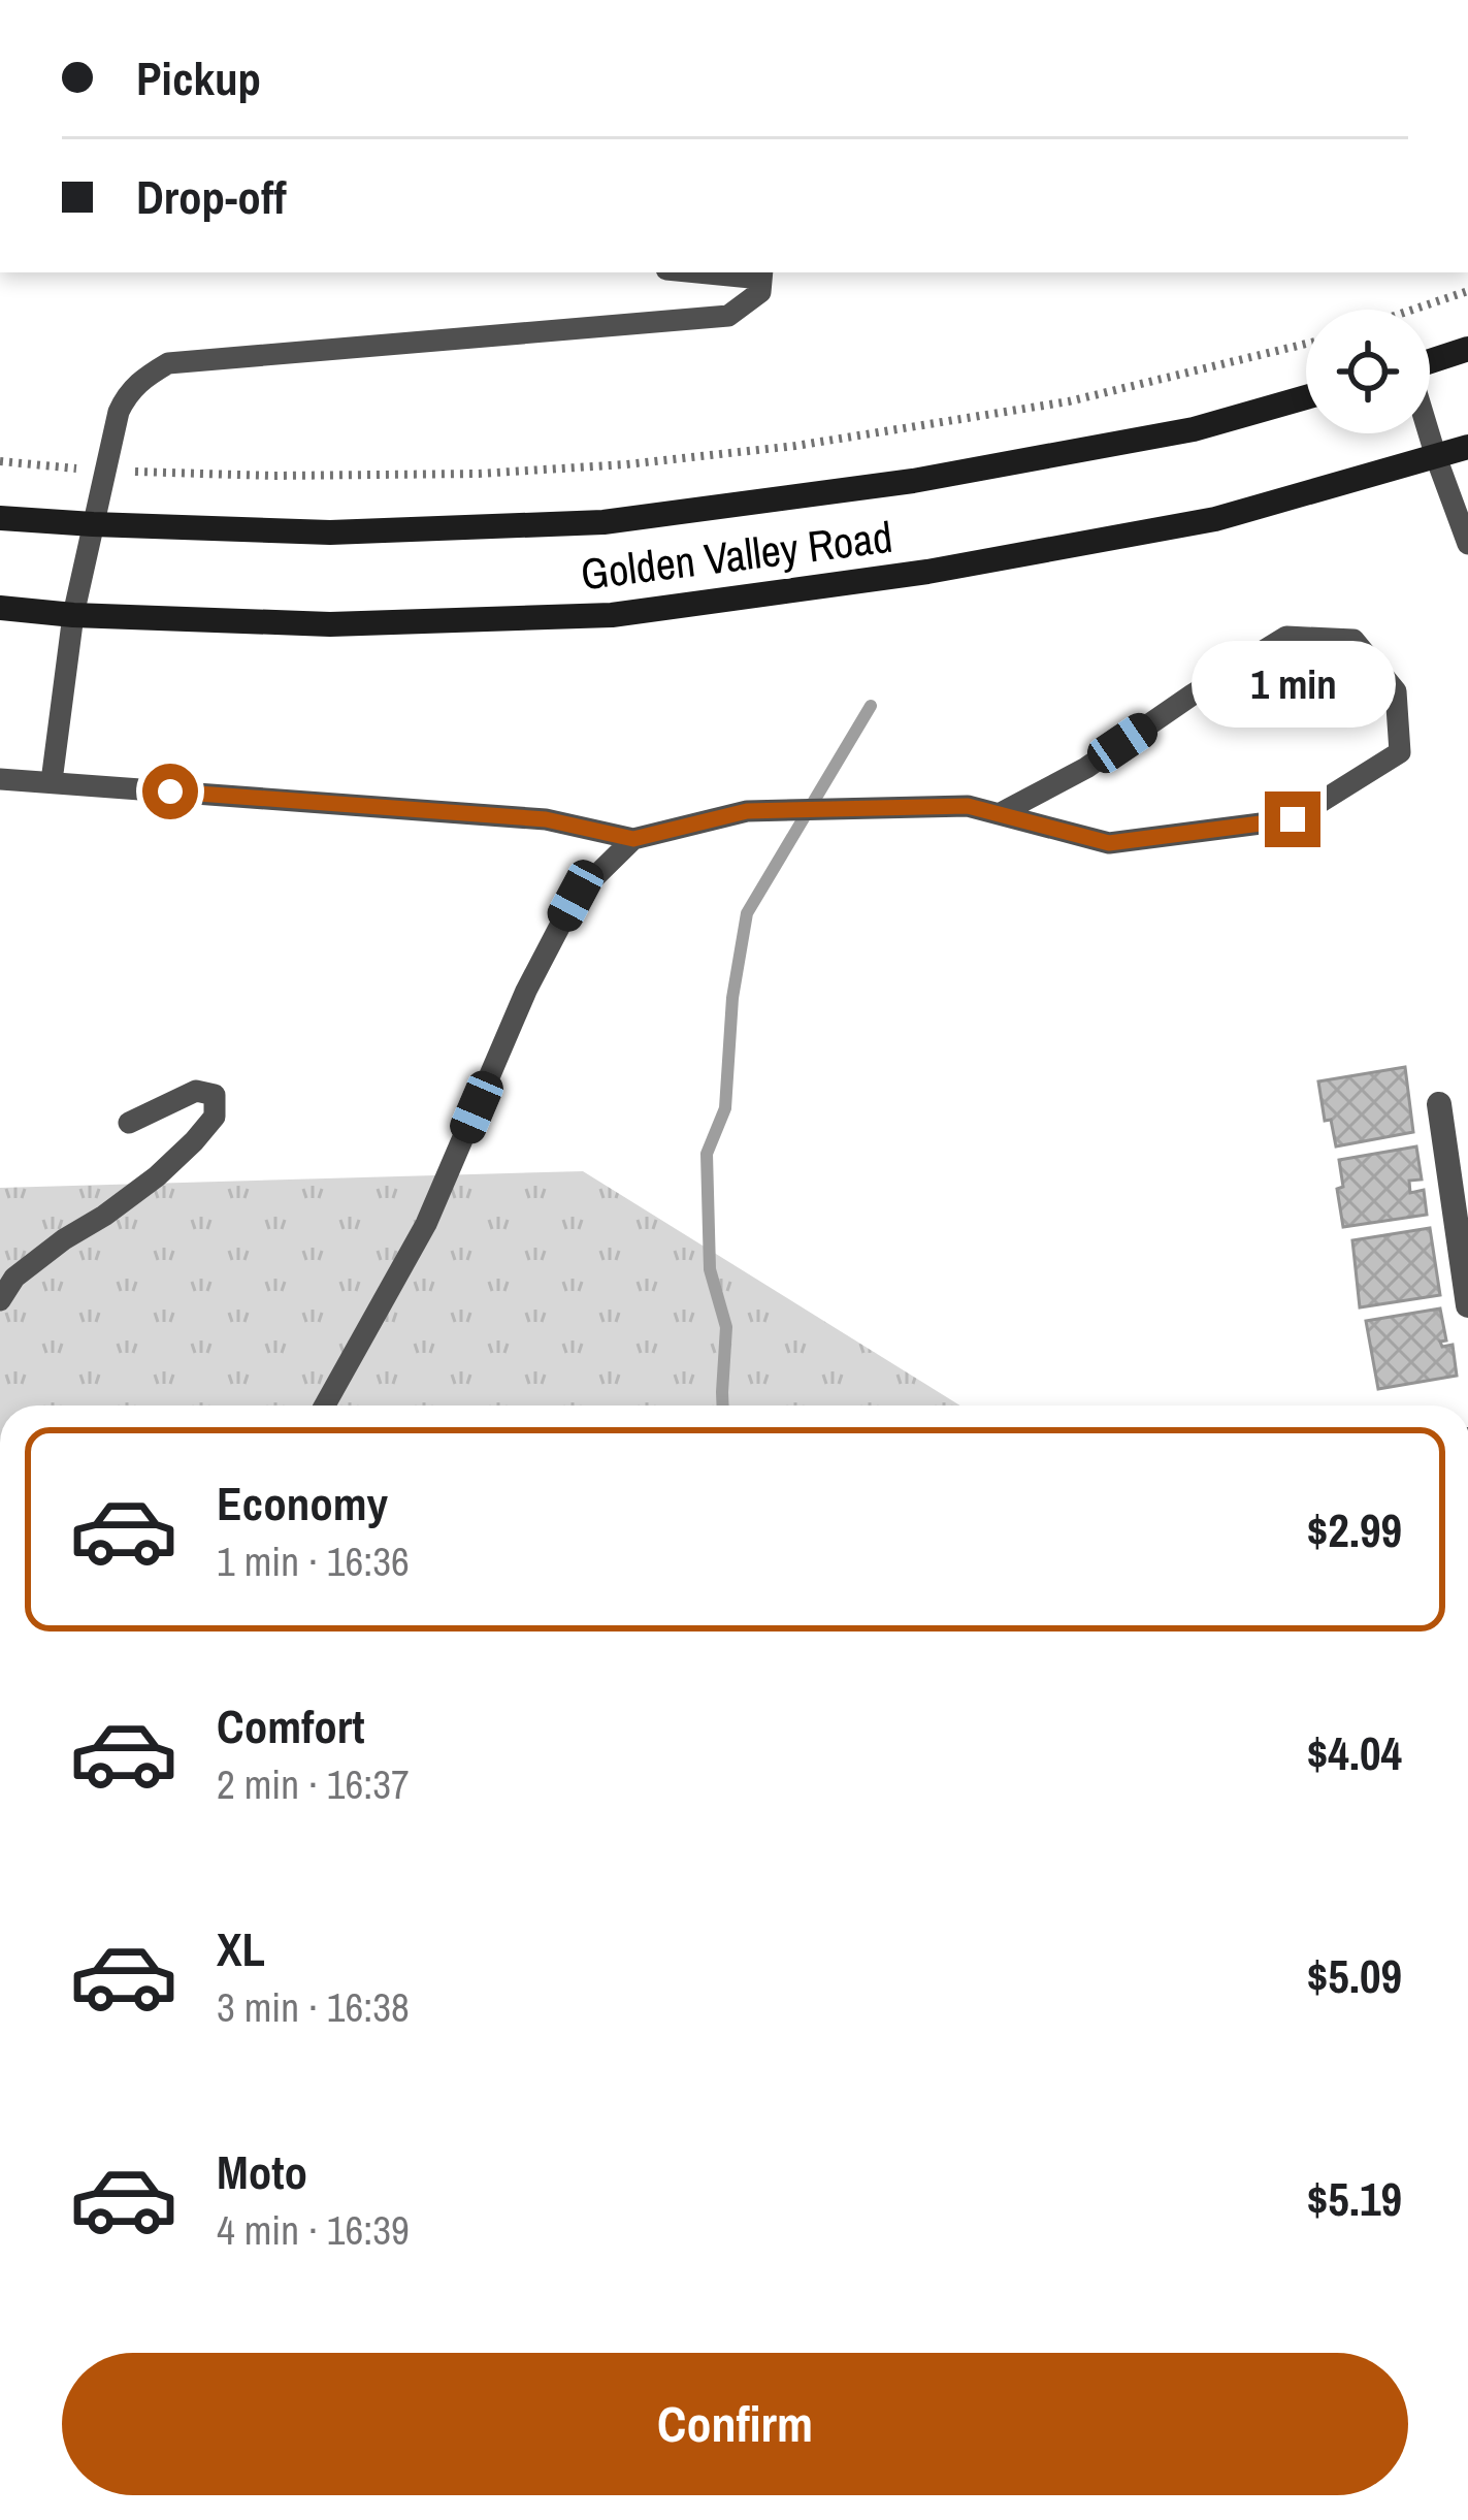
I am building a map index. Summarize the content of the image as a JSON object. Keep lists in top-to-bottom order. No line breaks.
{"streets":{"main road":["Golden Valley Road"]},"page":{"banner":["Pickup","Drop-off"],"bubble":"1 min","list":[{"name":"Economy","note":"1 min · 16:36","value":"$2.99"},{"name":"Comfort","note":"2 min · 16:37","value":"$4.04"},{"name":"XL","note":"3 min · 16:38","value":"$5.09"},{"name":"Moto","note":"4 min · 16:39","value":"$5.19"}],"buttons":"Confirm"}}
